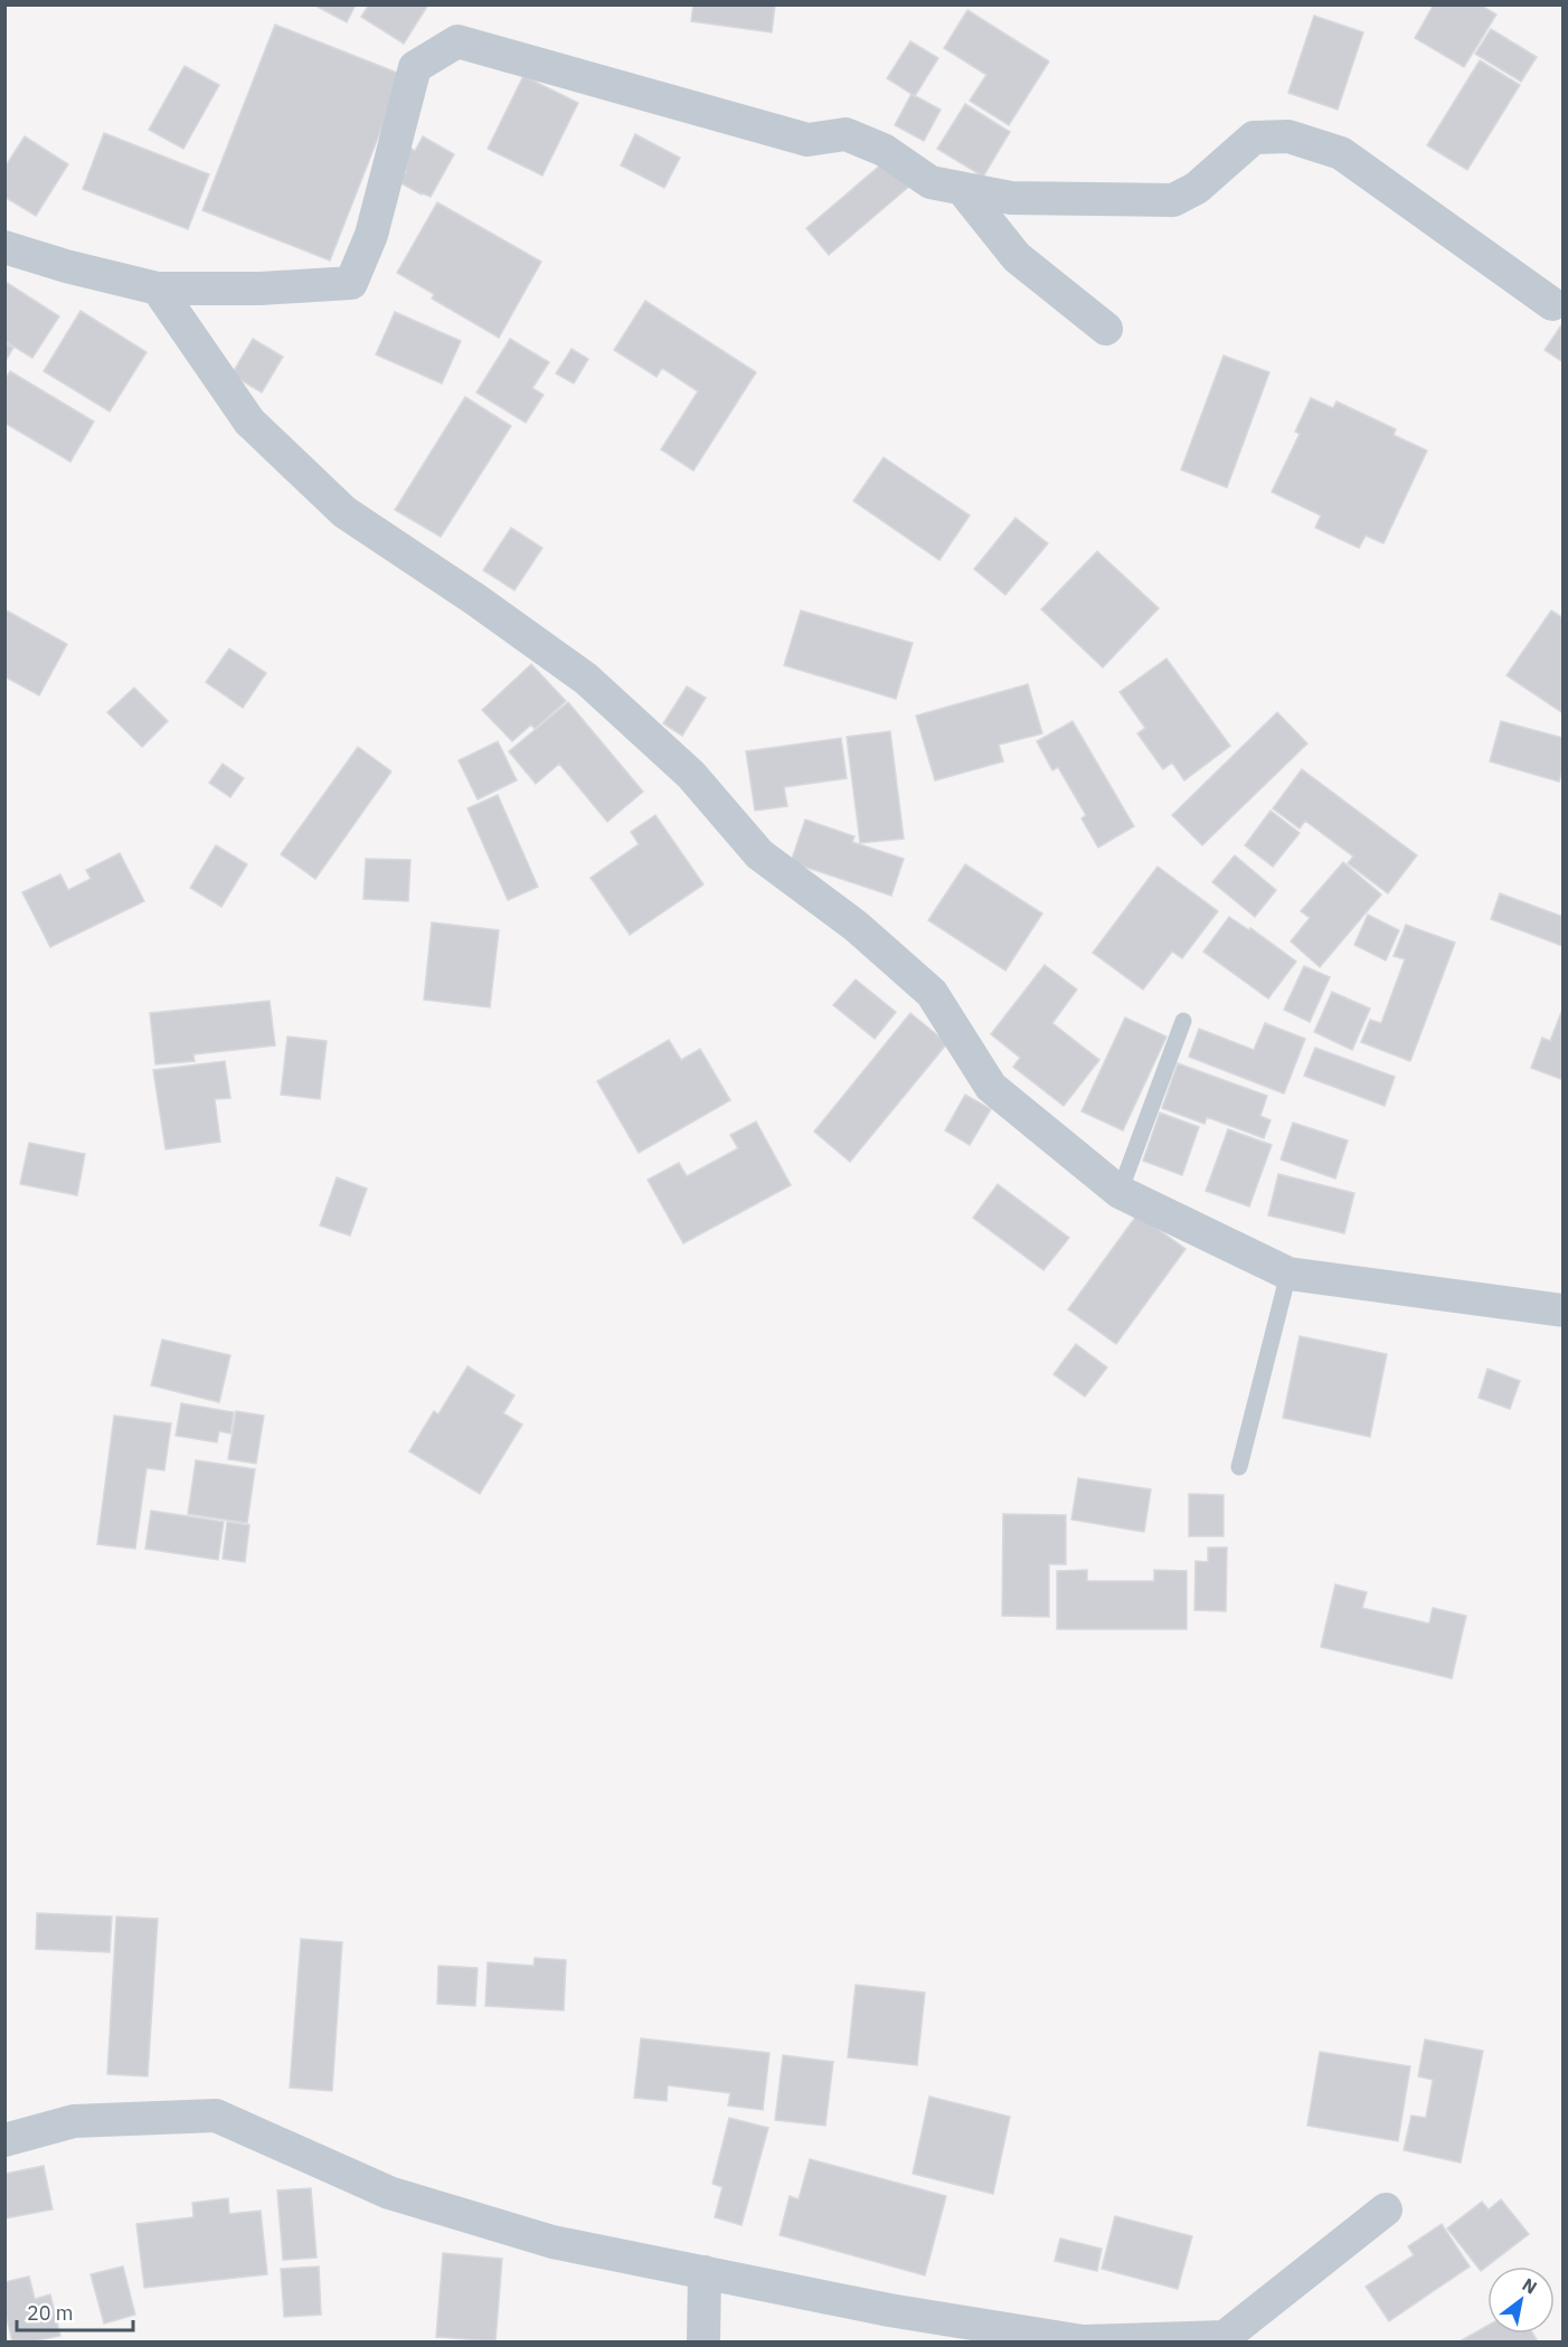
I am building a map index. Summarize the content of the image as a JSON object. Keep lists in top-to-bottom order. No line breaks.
{"scale_bar":"20 m","north":"top right"}
